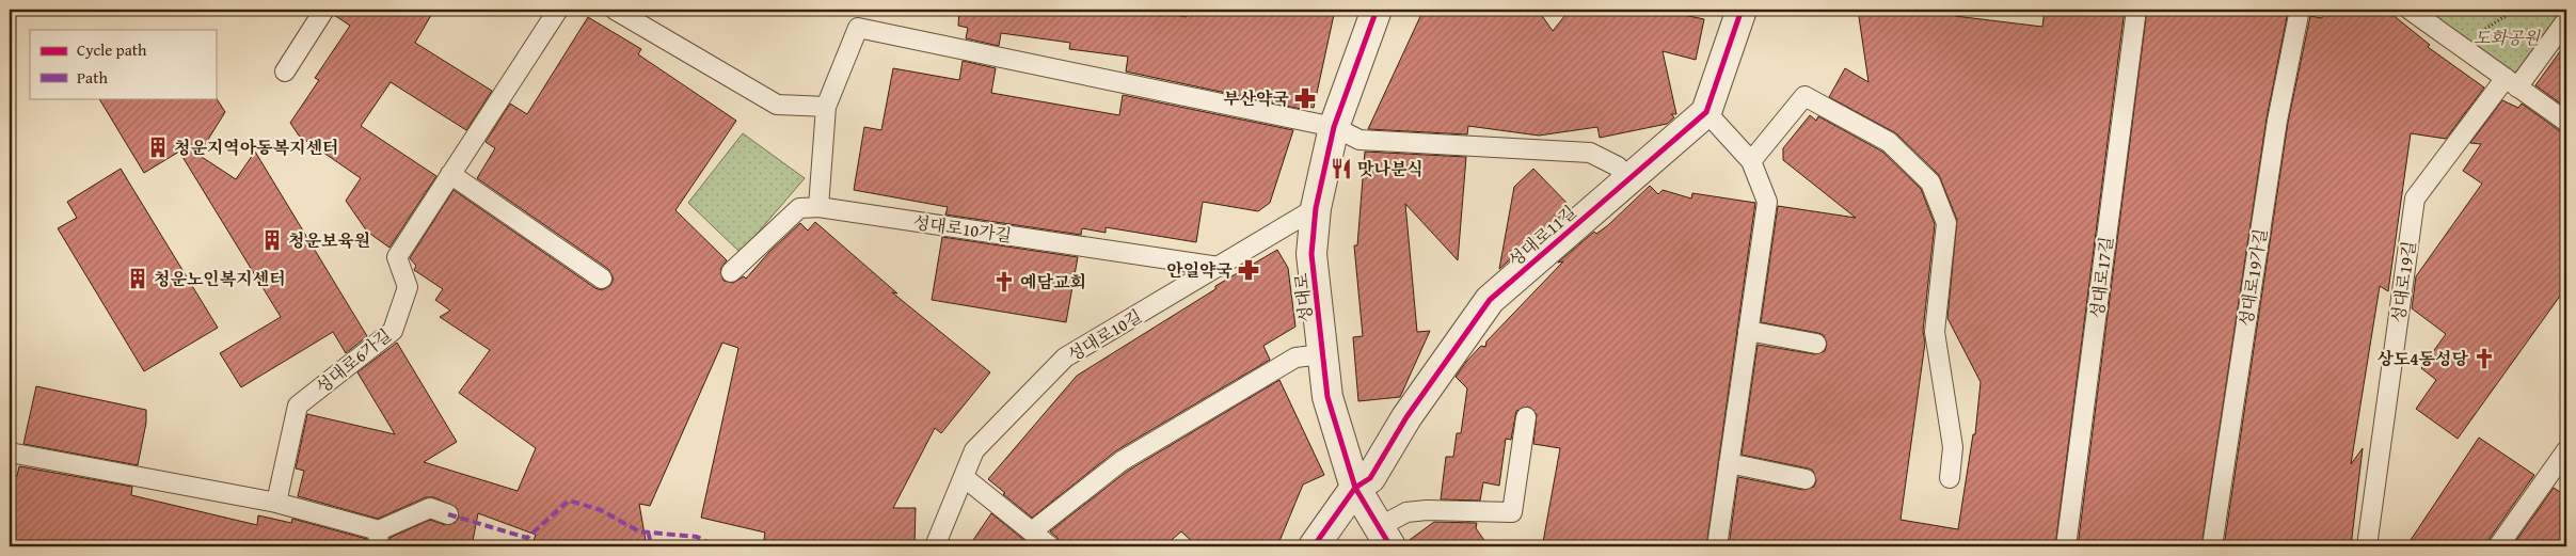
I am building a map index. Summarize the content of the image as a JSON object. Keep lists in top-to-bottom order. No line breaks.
{"streets":{"street":["성대로11길","성대로"],"lane":["성대로10가길","성대로17길","성대로19가길","성대로19길","성대로10길","성대로6가길"]},"crossings":[["성대로10가길","성대로10길"],["성대로11길","성대로"],["성대로","성대로10길"]],"parks":["도화공원"],"places":{"pharmacy":["부산약국","안일약국"],"building":["청운지역아동복지센터","청운보육원","청운노인복지센터"],"restaurant":["맛나분식"],"church":["예담교회","상도4동성당"]},"legend":["Cycle path","Path"]}
